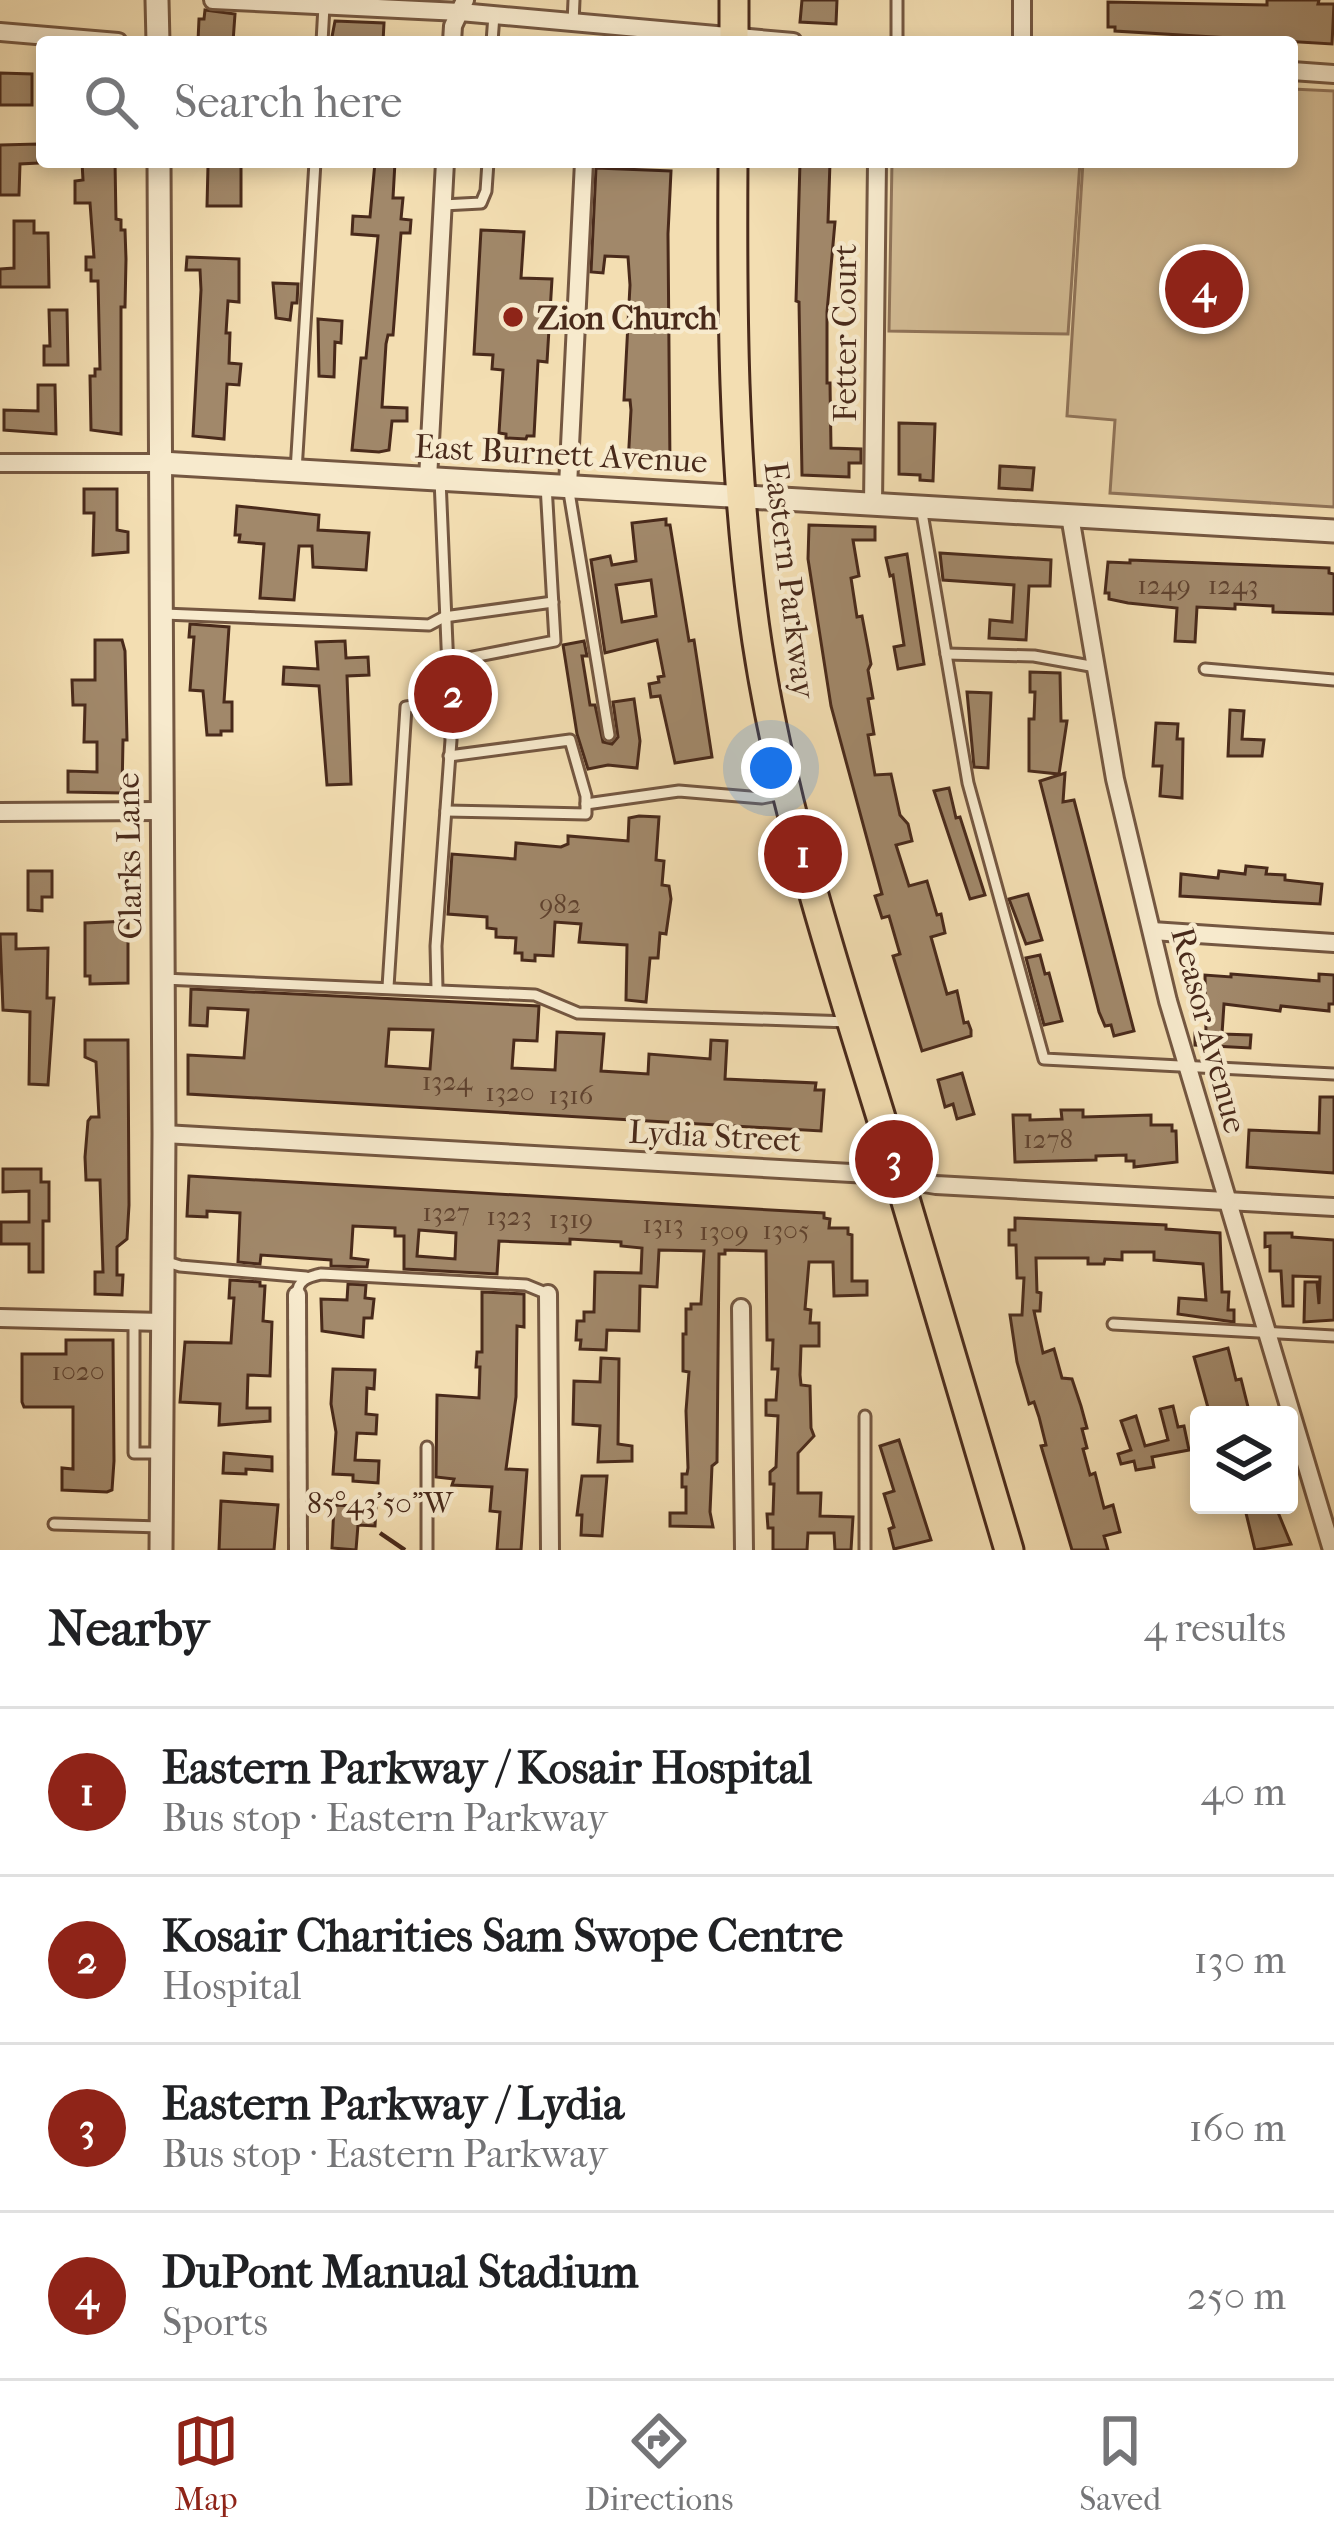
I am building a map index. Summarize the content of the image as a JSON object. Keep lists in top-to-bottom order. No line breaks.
{"streets":{"main road":["Eastern Parkway"],"street":["Fetter Court","East Burnett Avenue","Clarks Lane","Reasor Avenue","Lydia Street"]},"crossings":[["Fetter Court","East Burnett Avenue"],["East Burnett Avenue","Eastern Parkway"],["East Burnett Avenue","Clarks Lane"],["East Burnett Avenue","Reasor Avenue"],["Eastern Parkway","Lydia Street"],["Clarks Lane","Lydia Street"],["Reasor Avenue","Lydia Street"]],"places":["Zion Church"],"house_numbers":["1249","1243","982","1324","1320","1316","1278","1327","1323","1319","1313","1305","1309","1020"],"page":{"search":"Search here","pins":["4","2","1","3"],"heading":["Nearby","4 results"],"list":[{"mark":"1","name":"Eastern Parkway / Kosair Hospital","note":"Bus stop · Eastern Parkway","value":"40 m"},{"mark":"2","name":"Kosair Charities Sam Swope Centre","note":"Hospital","value":"130 m"},{"mark":"3","name":"Eastern Parkway / Lydia","note":"Bus stop · Eastern Parkway","value":"160 m"},{"mark":"4","name":"DuPont Manual Stadium","note":"Sports","value":"250 m"}],"nav":["Map","Directions","Saved"]},"coordinates":["85°43'50\"W"]}
